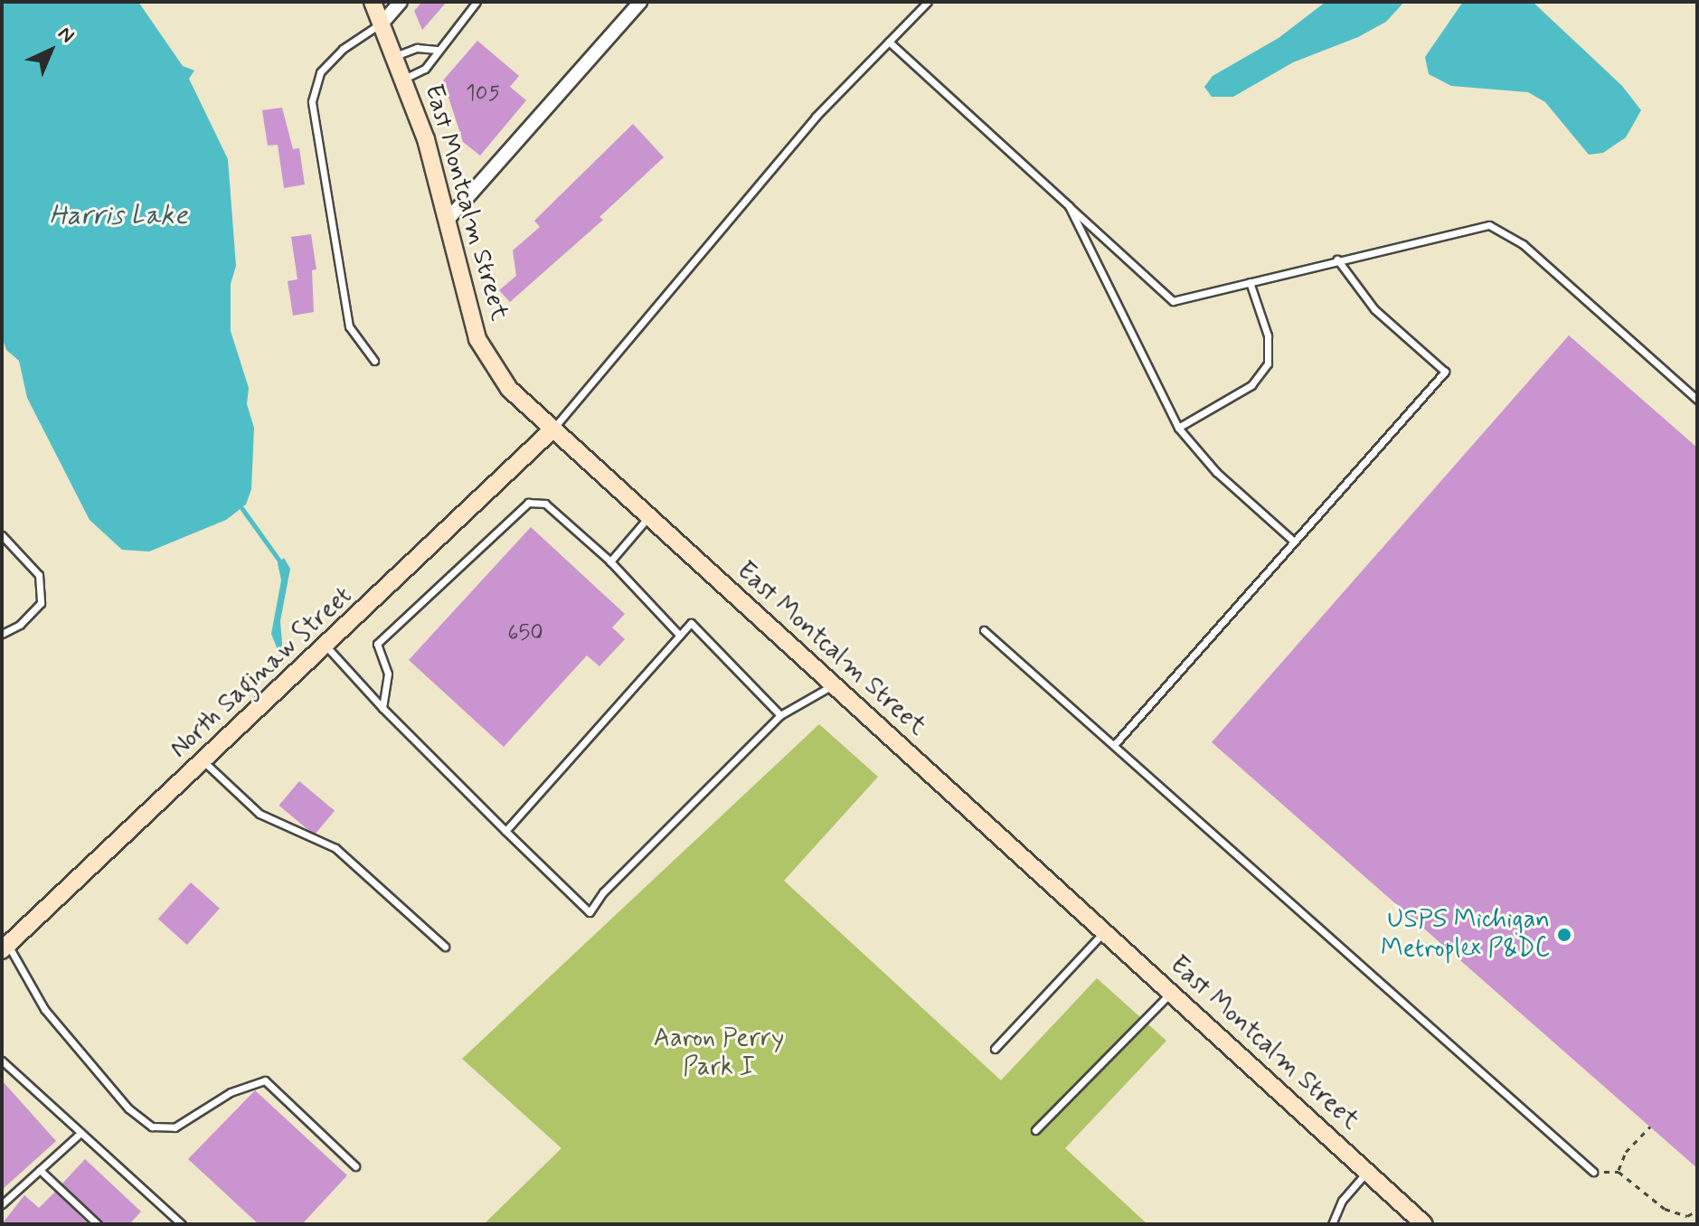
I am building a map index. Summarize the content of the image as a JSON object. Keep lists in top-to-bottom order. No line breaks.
{"streets":{"main road":["East Montcalm Street","North Saginaw Street"]},"crossings":[["East Montcalm Street","North Saginaw Street"]],"water":["Harris Lake"],"parks":["Aaron Perry Park I"],"places":["USPS Michigan Metroplex P&DC"],"house_numbers":["105","650"],"north":"top right"}
